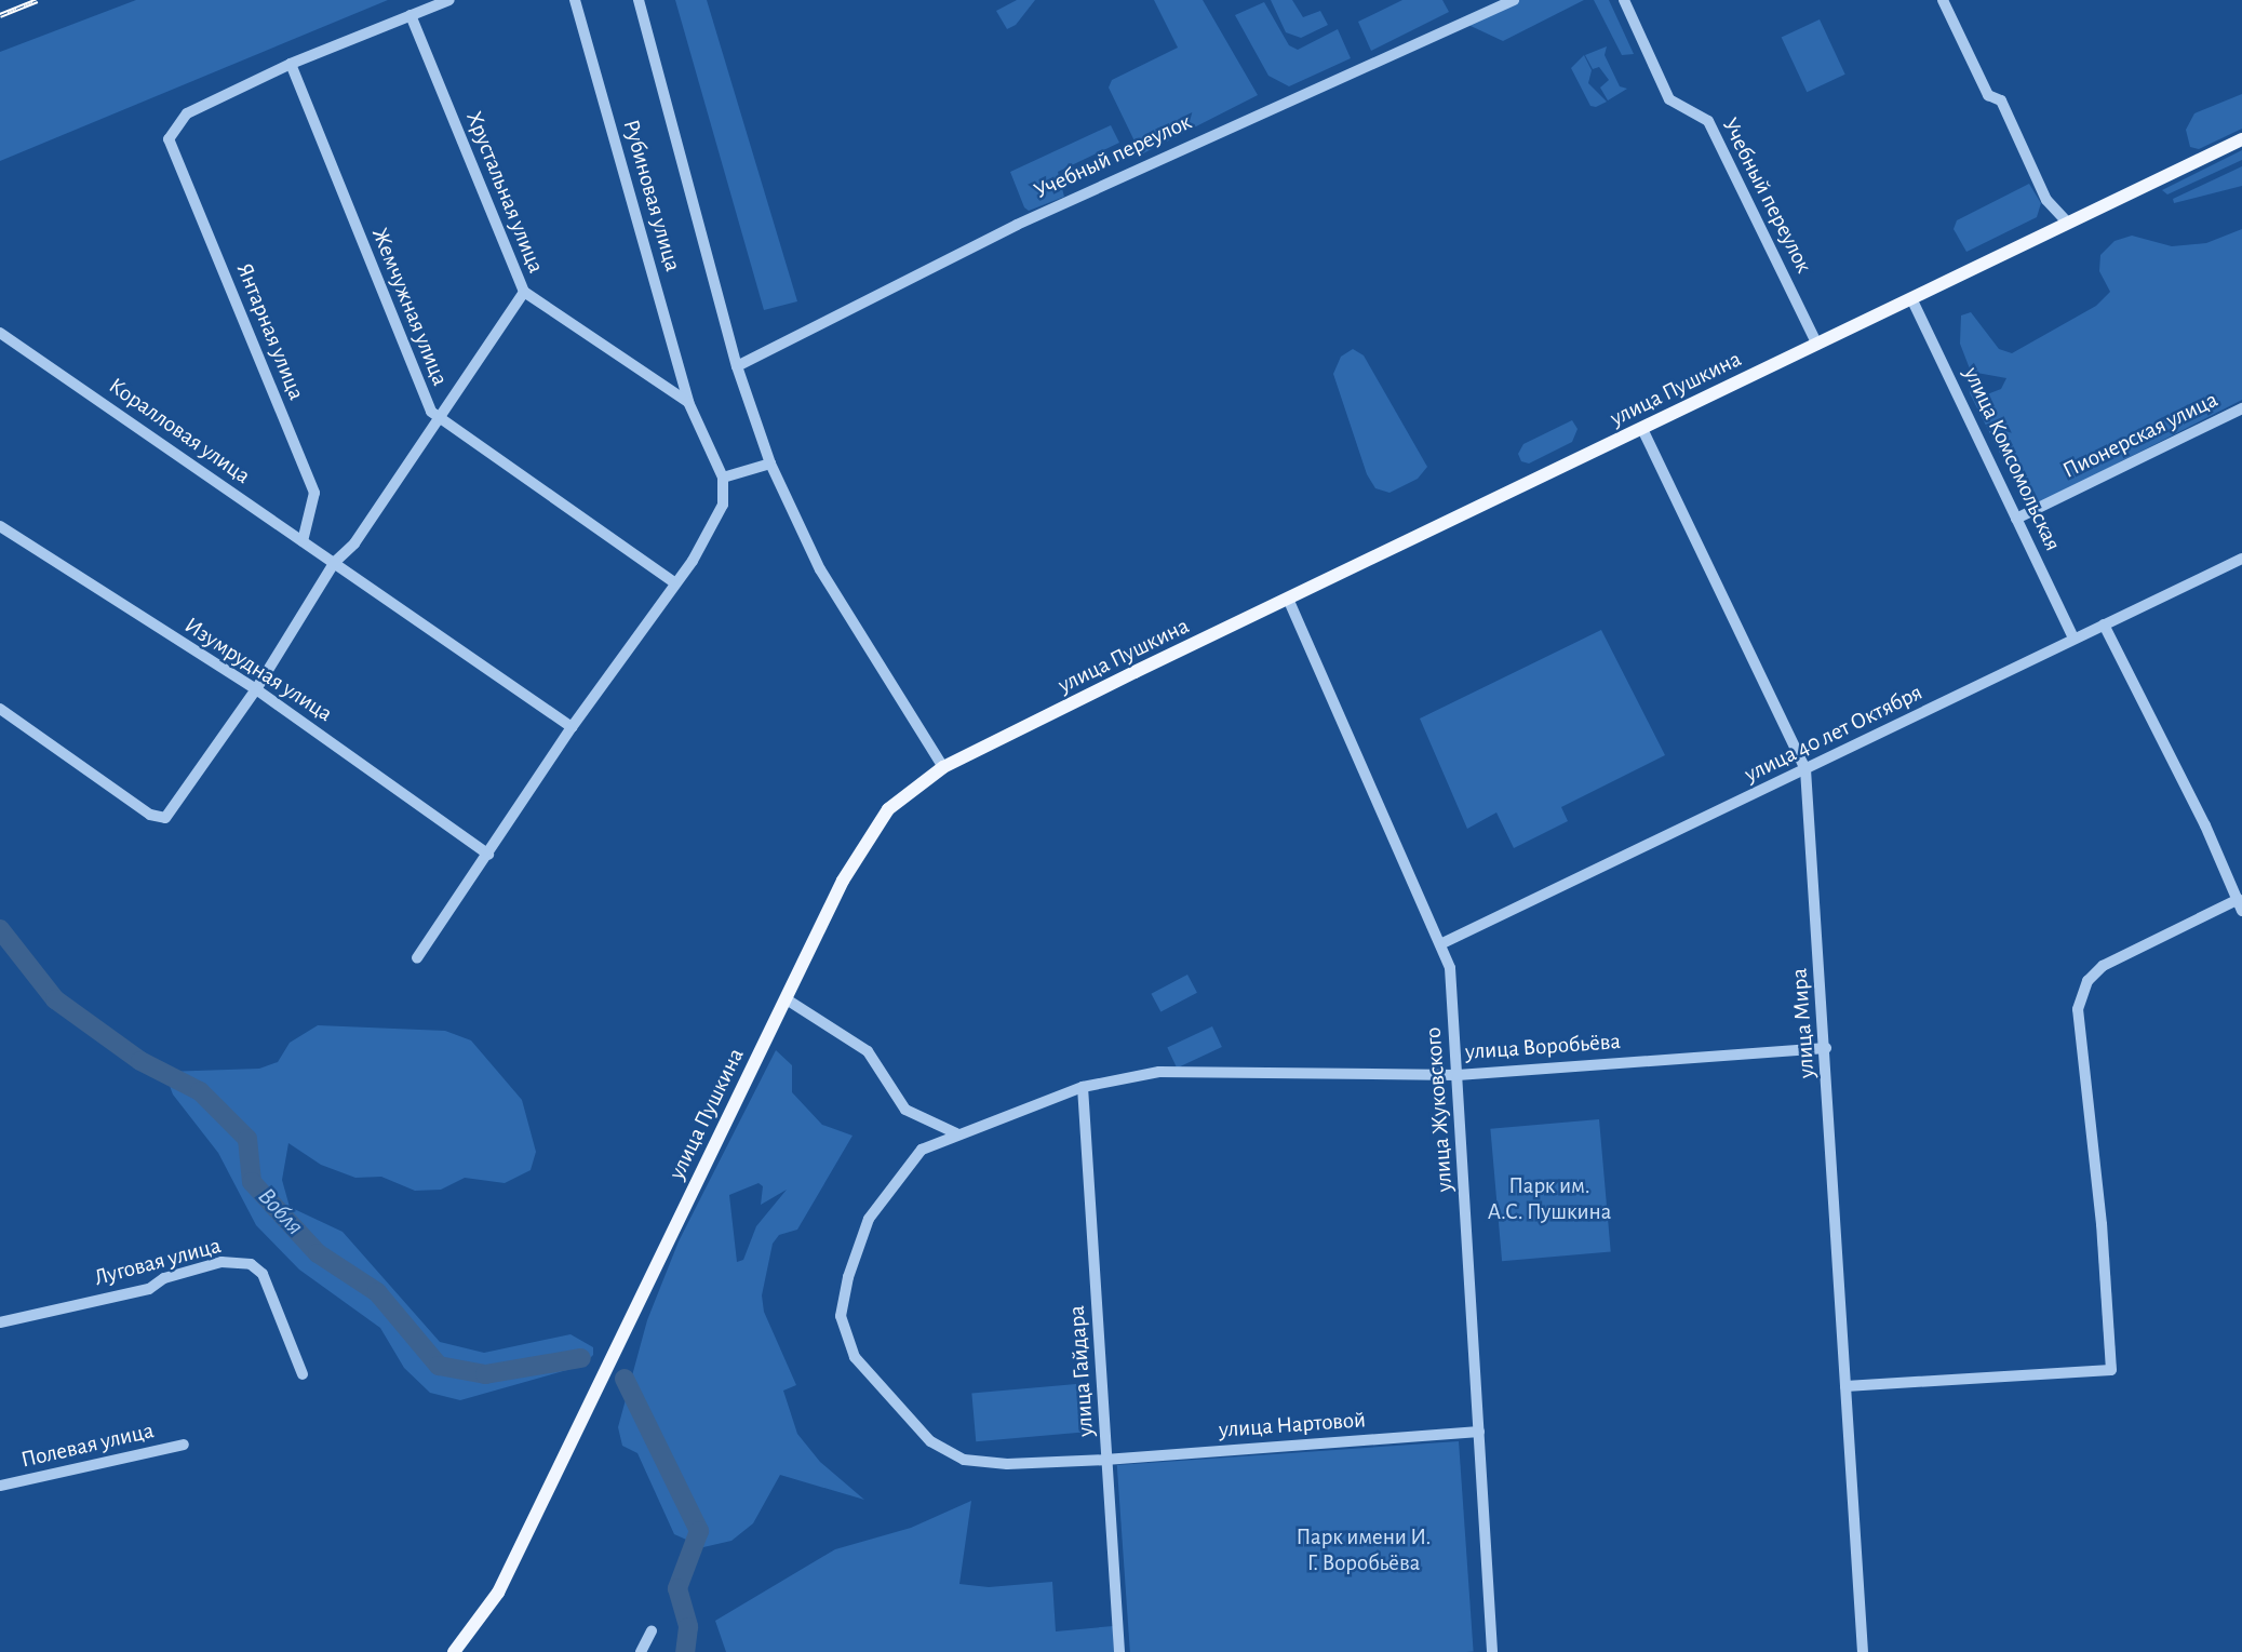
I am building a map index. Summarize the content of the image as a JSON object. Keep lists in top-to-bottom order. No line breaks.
{"streets":{"main road":["улица Пушкина"],"street":["Учебный переулок","Хрустальная улица","Рубиновая улица","Жемчужная улица","Янтарная улица","Коралловая улица","Пионерская улица","улица Комсомольская","Изумрудная улица","улица 40 лет Октября","улица Мира","улица Воробьёва","улица Жуковского","Луговая улица","улица Гайдара","улица Нартовой","Полевая улица"]},"crossings":[["Учебный переулок","улица Пушкина"],["Хрустальная улица","Рубиновая улица"],["Жемчужная улица","Янтарная улица"],["Янтарная улица","Коралловая улица"],["улица Пушкина","улица Комсомольская"],["улица Пушкина","улица Мира"],["улица Пушкина","улица Жуковского"],["Пионерская улица","улица Комсомольская"],["улица Комсомольская","улица 40 лет Октября"],["улица 40 лет Октября","улица Мира"],["улица 40 лет Октября","улица Жуковского"],["улица Мира","улица Воробьёва"],["улица Воробьёва","улица Жуковского"],["улица Воробьёва","улица Гайдара"],["улица Жуковского","улица Нартовой"],["улица Гайдара","улица Нартовой"]],"water":["Вобля"],"parks":["Парк им. А.С. Пушкина","Парк имени И. Г. Воробьёва"]}
